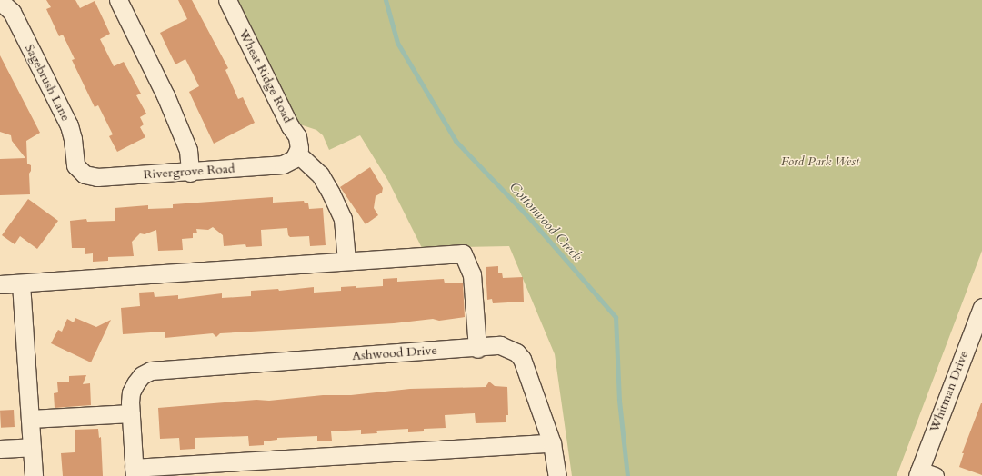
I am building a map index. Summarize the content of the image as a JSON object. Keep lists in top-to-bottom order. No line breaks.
{"streets":{"street":["Wheat Ridge Road","Sagebrush Lane","Rivergrove Road","Ashwood Drive","Whitman Drive"]},"crossings":[["Wheat Ridge Road","Rivergrove Road"],["Sagebrush Lane","Rivergrove Road"]],"water":["Cottonwood Creek"],"parks":["Ford Park West"]}
